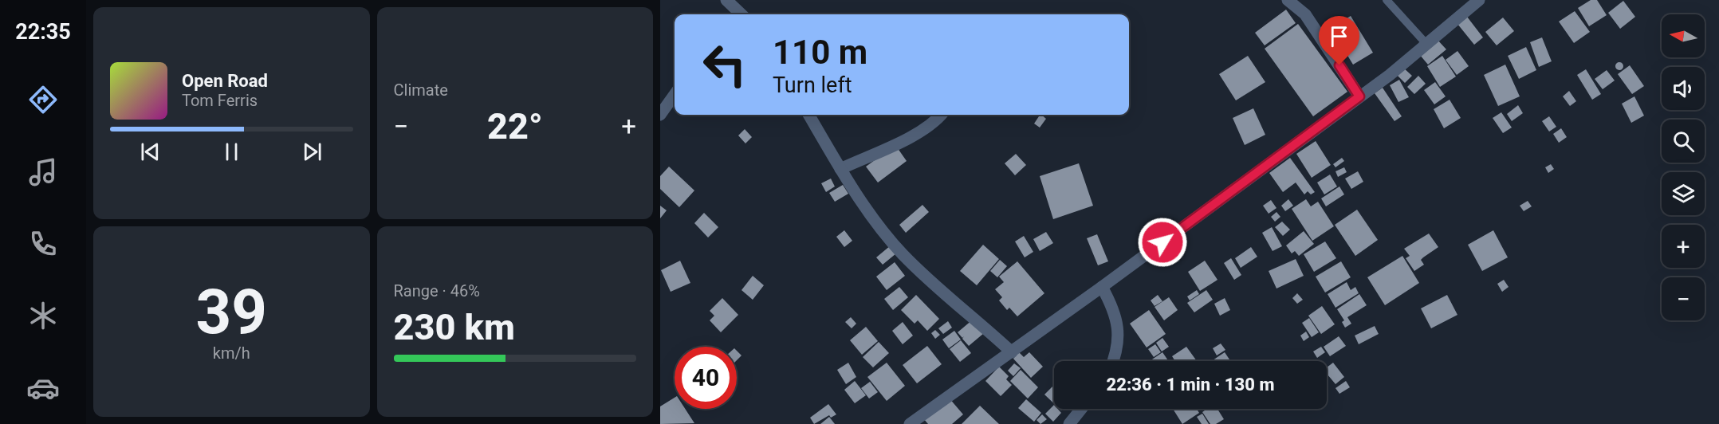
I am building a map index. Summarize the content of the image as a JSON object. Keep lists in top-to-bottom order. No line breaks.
{"north":"left","page":{"tabs":"22:35","tile":["Climate",["39","km/h"],["Range · 46%","230 km"]],"map_buttons":["+","−"],"turn":["110 m","Turn left"],"song":["Open Road","Tom Ferris"],"heat":["−","22°","+"],"limit":"40","trip":"22:36 · 1 min · 130 m"}}
